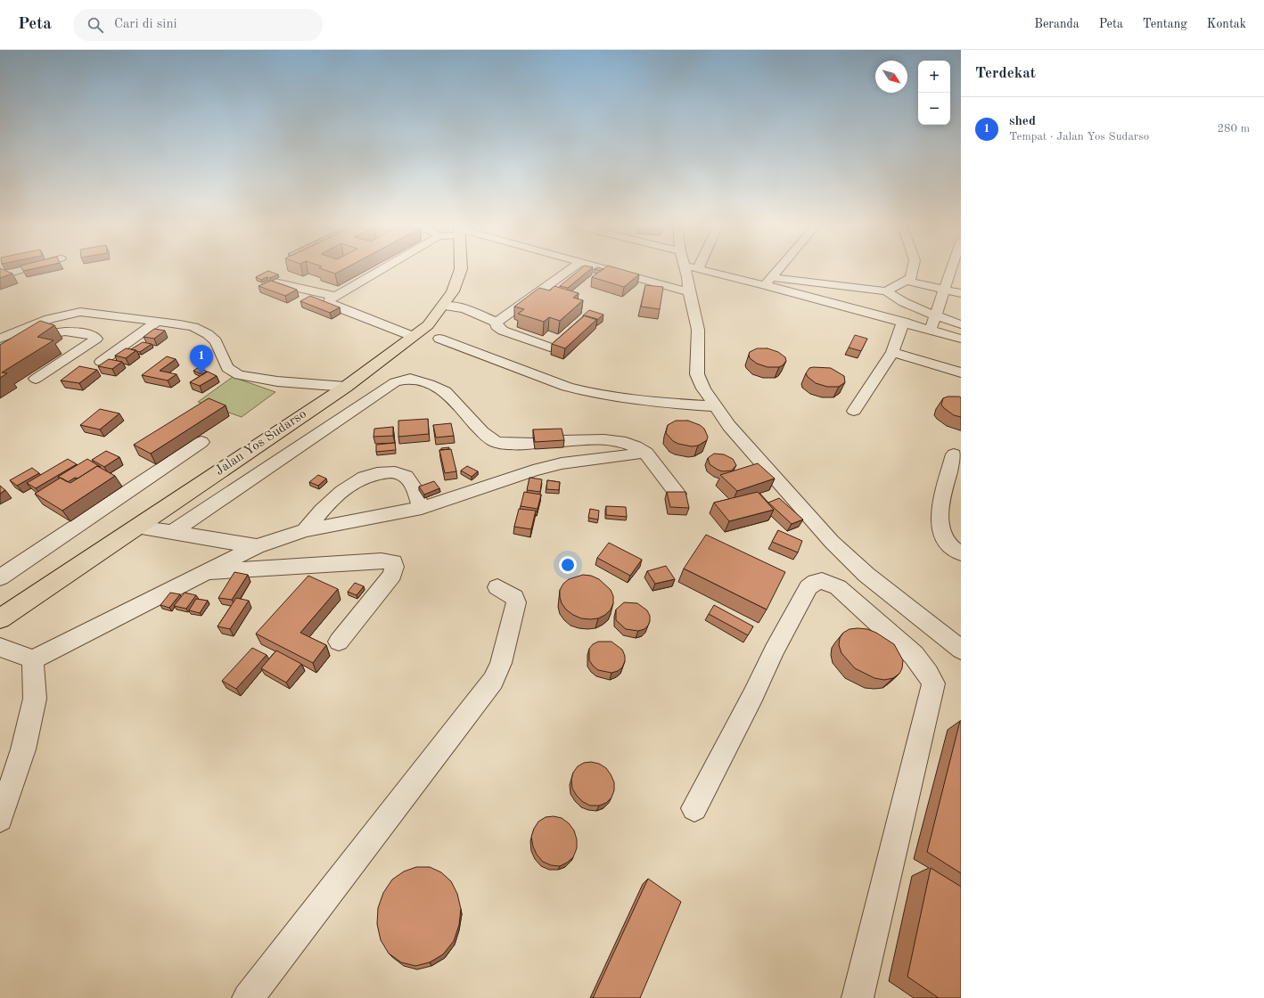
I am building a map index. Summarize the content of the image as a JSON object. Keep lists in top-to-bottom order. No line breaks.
{"streets":{"main road":["Jalan Yos Sudarso"]},"north":"bottom right","page":{"header":"Peta","search":"Cari di sini","nav":["Beranda","Peta","Tentang","Kontak"],"heading":"Terdekat","map_buttons":["+","−"],"list":[{"mark":"1","name":"shed","note":"Tempat · Jalan Yos Sudarso","value":"280 m"}],"pins":"1"}}
